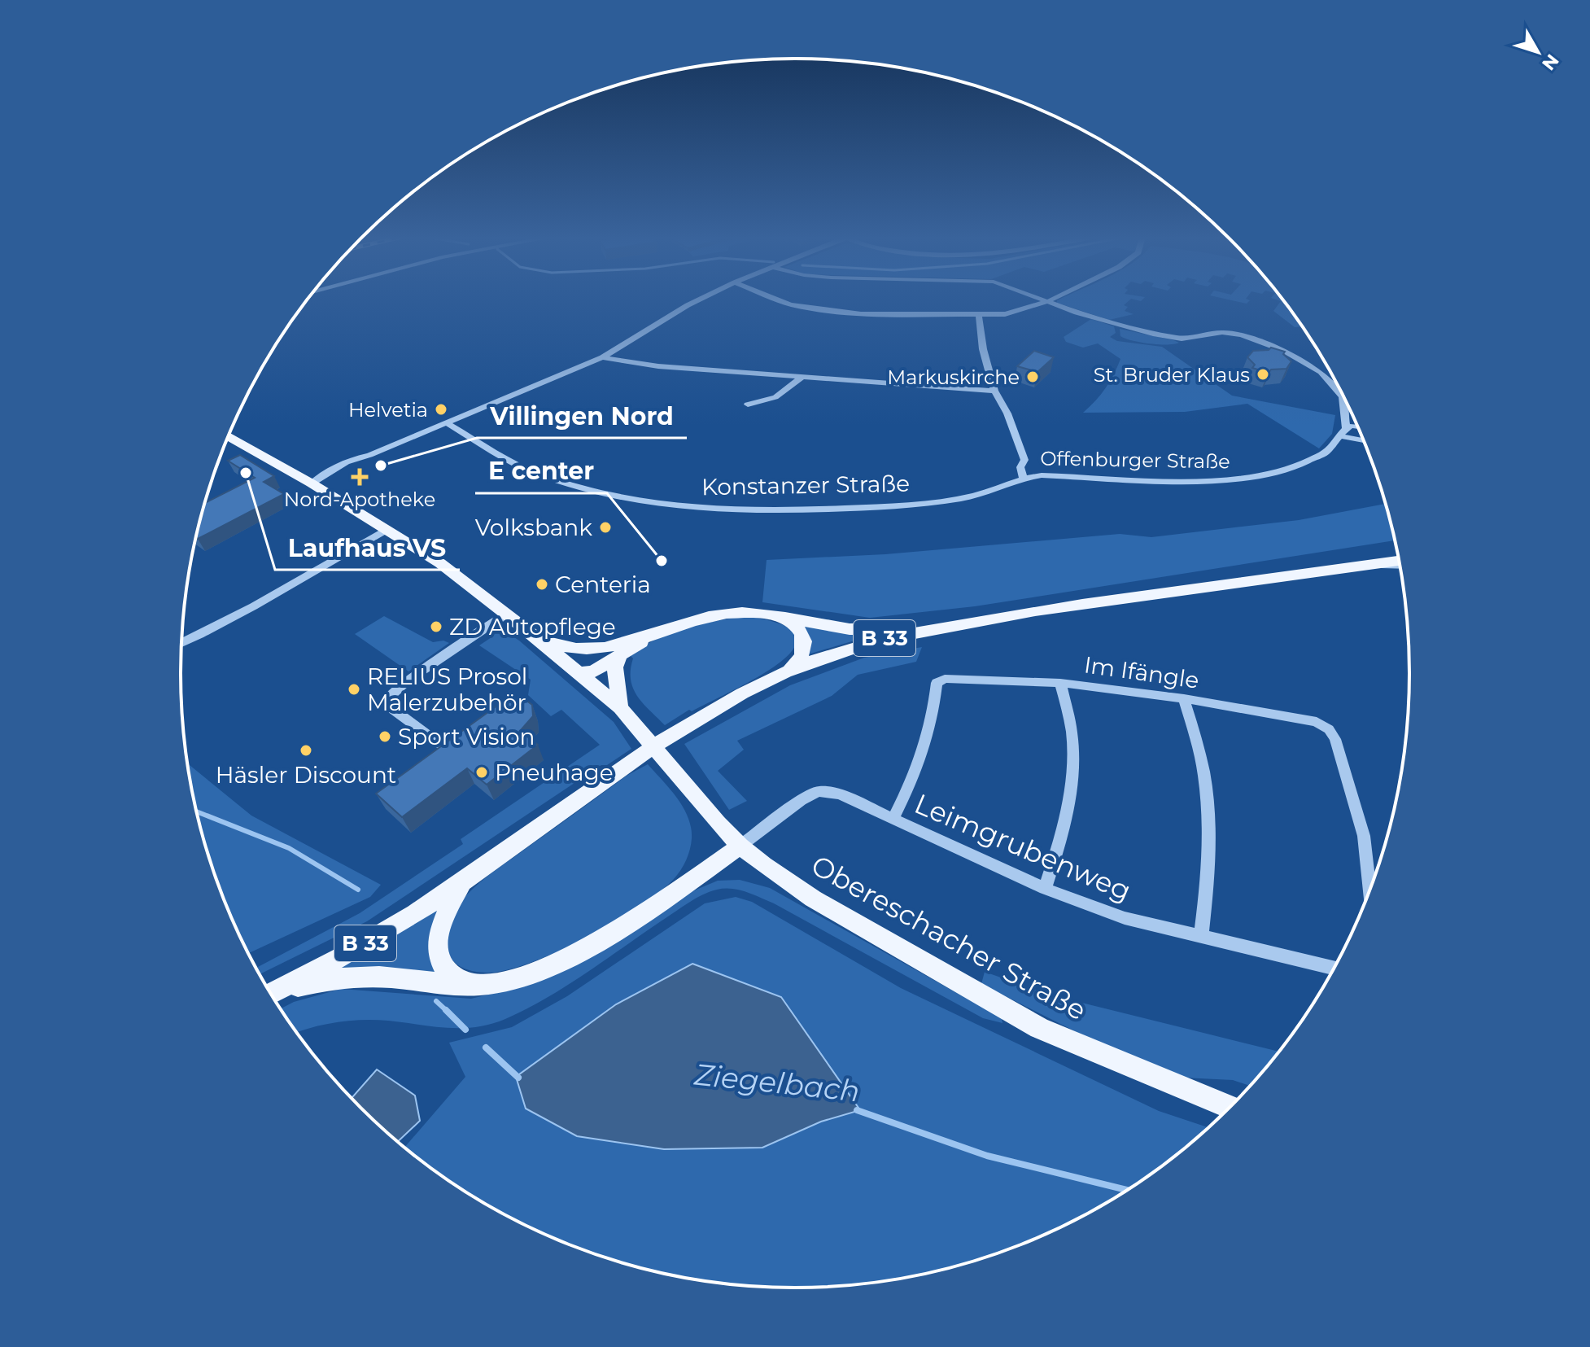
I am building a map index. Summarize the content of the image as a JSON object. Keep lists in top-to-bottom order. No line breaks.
{"streets":{"main road":["B 33","Obereschacher Straße"],"street":["Offenburger Straße","Konstanzer Straße","Im Ifängle","Leimgrubenweg"]},"crossings":[["Offenburger Straße","Konstanzer Straße"],["Im Ifängle","Leimgrubenweg"],["Leimgrubenweg","Obereschacher Straße"]],"water":["Ziegelbach"],"places":{"other":["St. Bruder Klaus","Markuskirche","Helvetia","Villingen Nord","Laufhaus VS","Volksbank","E center","Centeria","ZD Autopflege","RELIUS Prosol Malerzubehör","Sport Vision","Häsler Discount","Pneuhage"],"health":["Nord-Apotheke"]},"north":"bottom right"}
